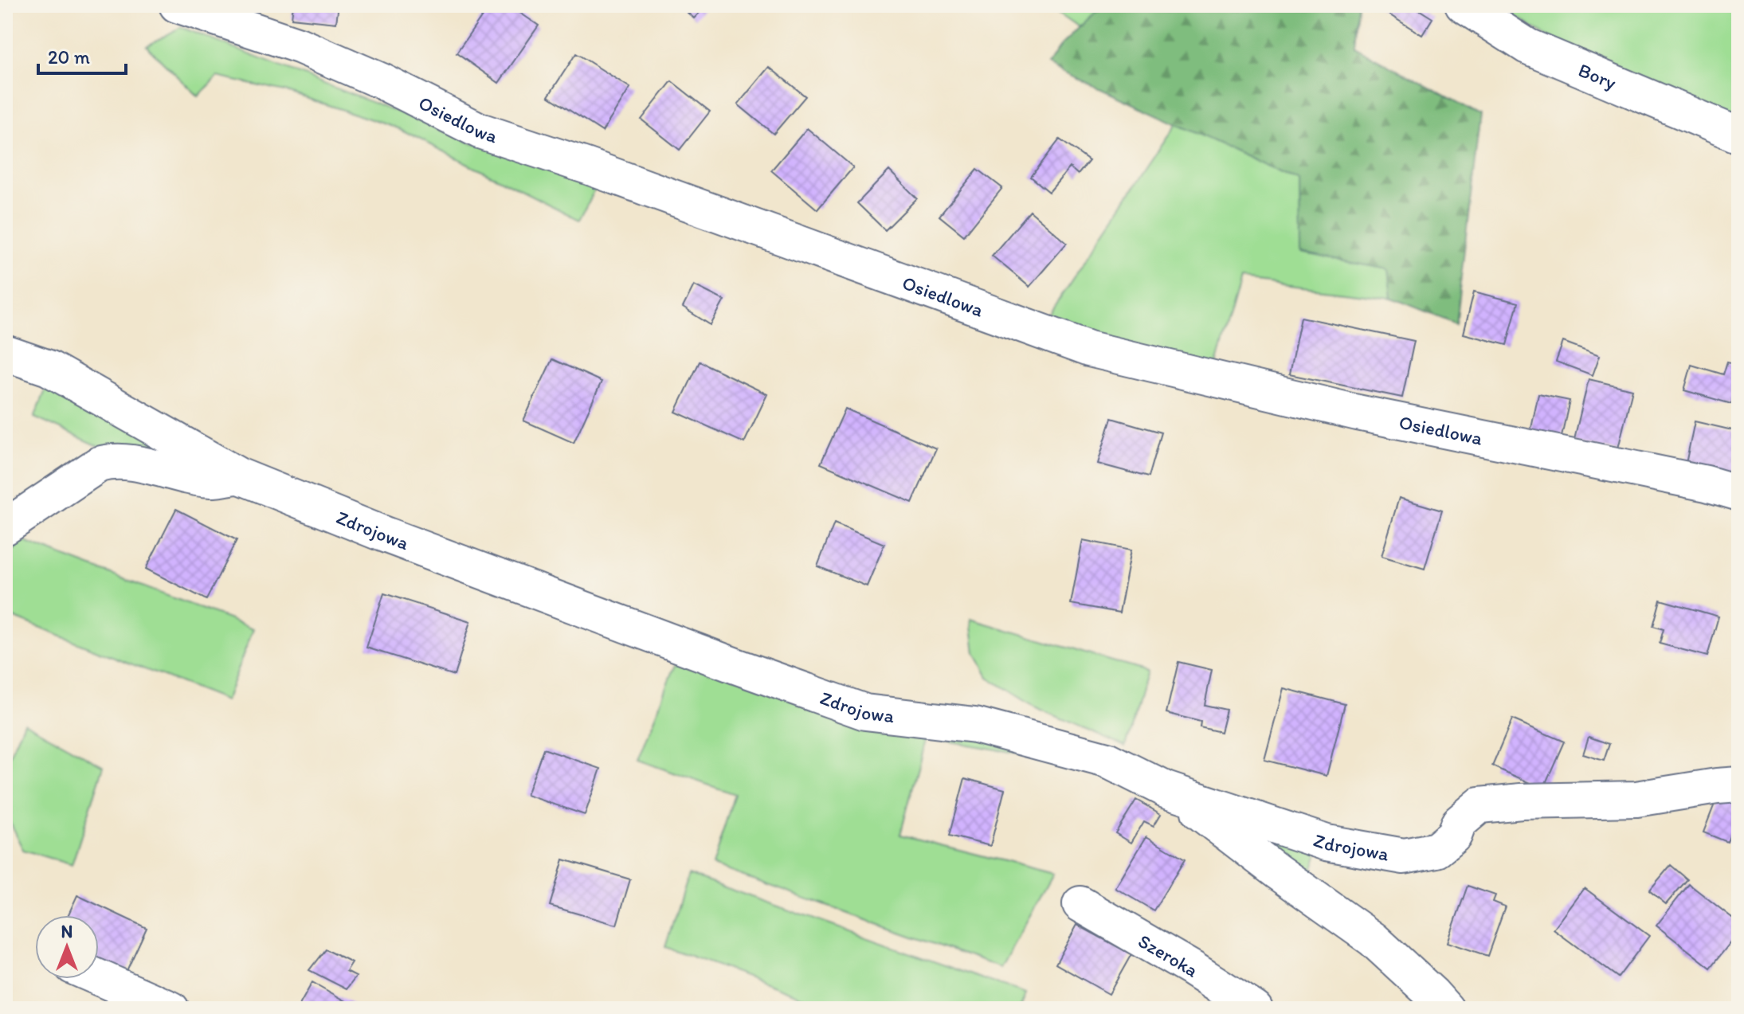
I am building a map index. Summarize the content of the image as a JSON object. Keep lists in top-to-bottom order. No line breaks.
{"streets":{"street":["Bory","Osiedlowa","Zdrojowa","Szeroka"]},"scale_bar":"20 m","north":"top"}
